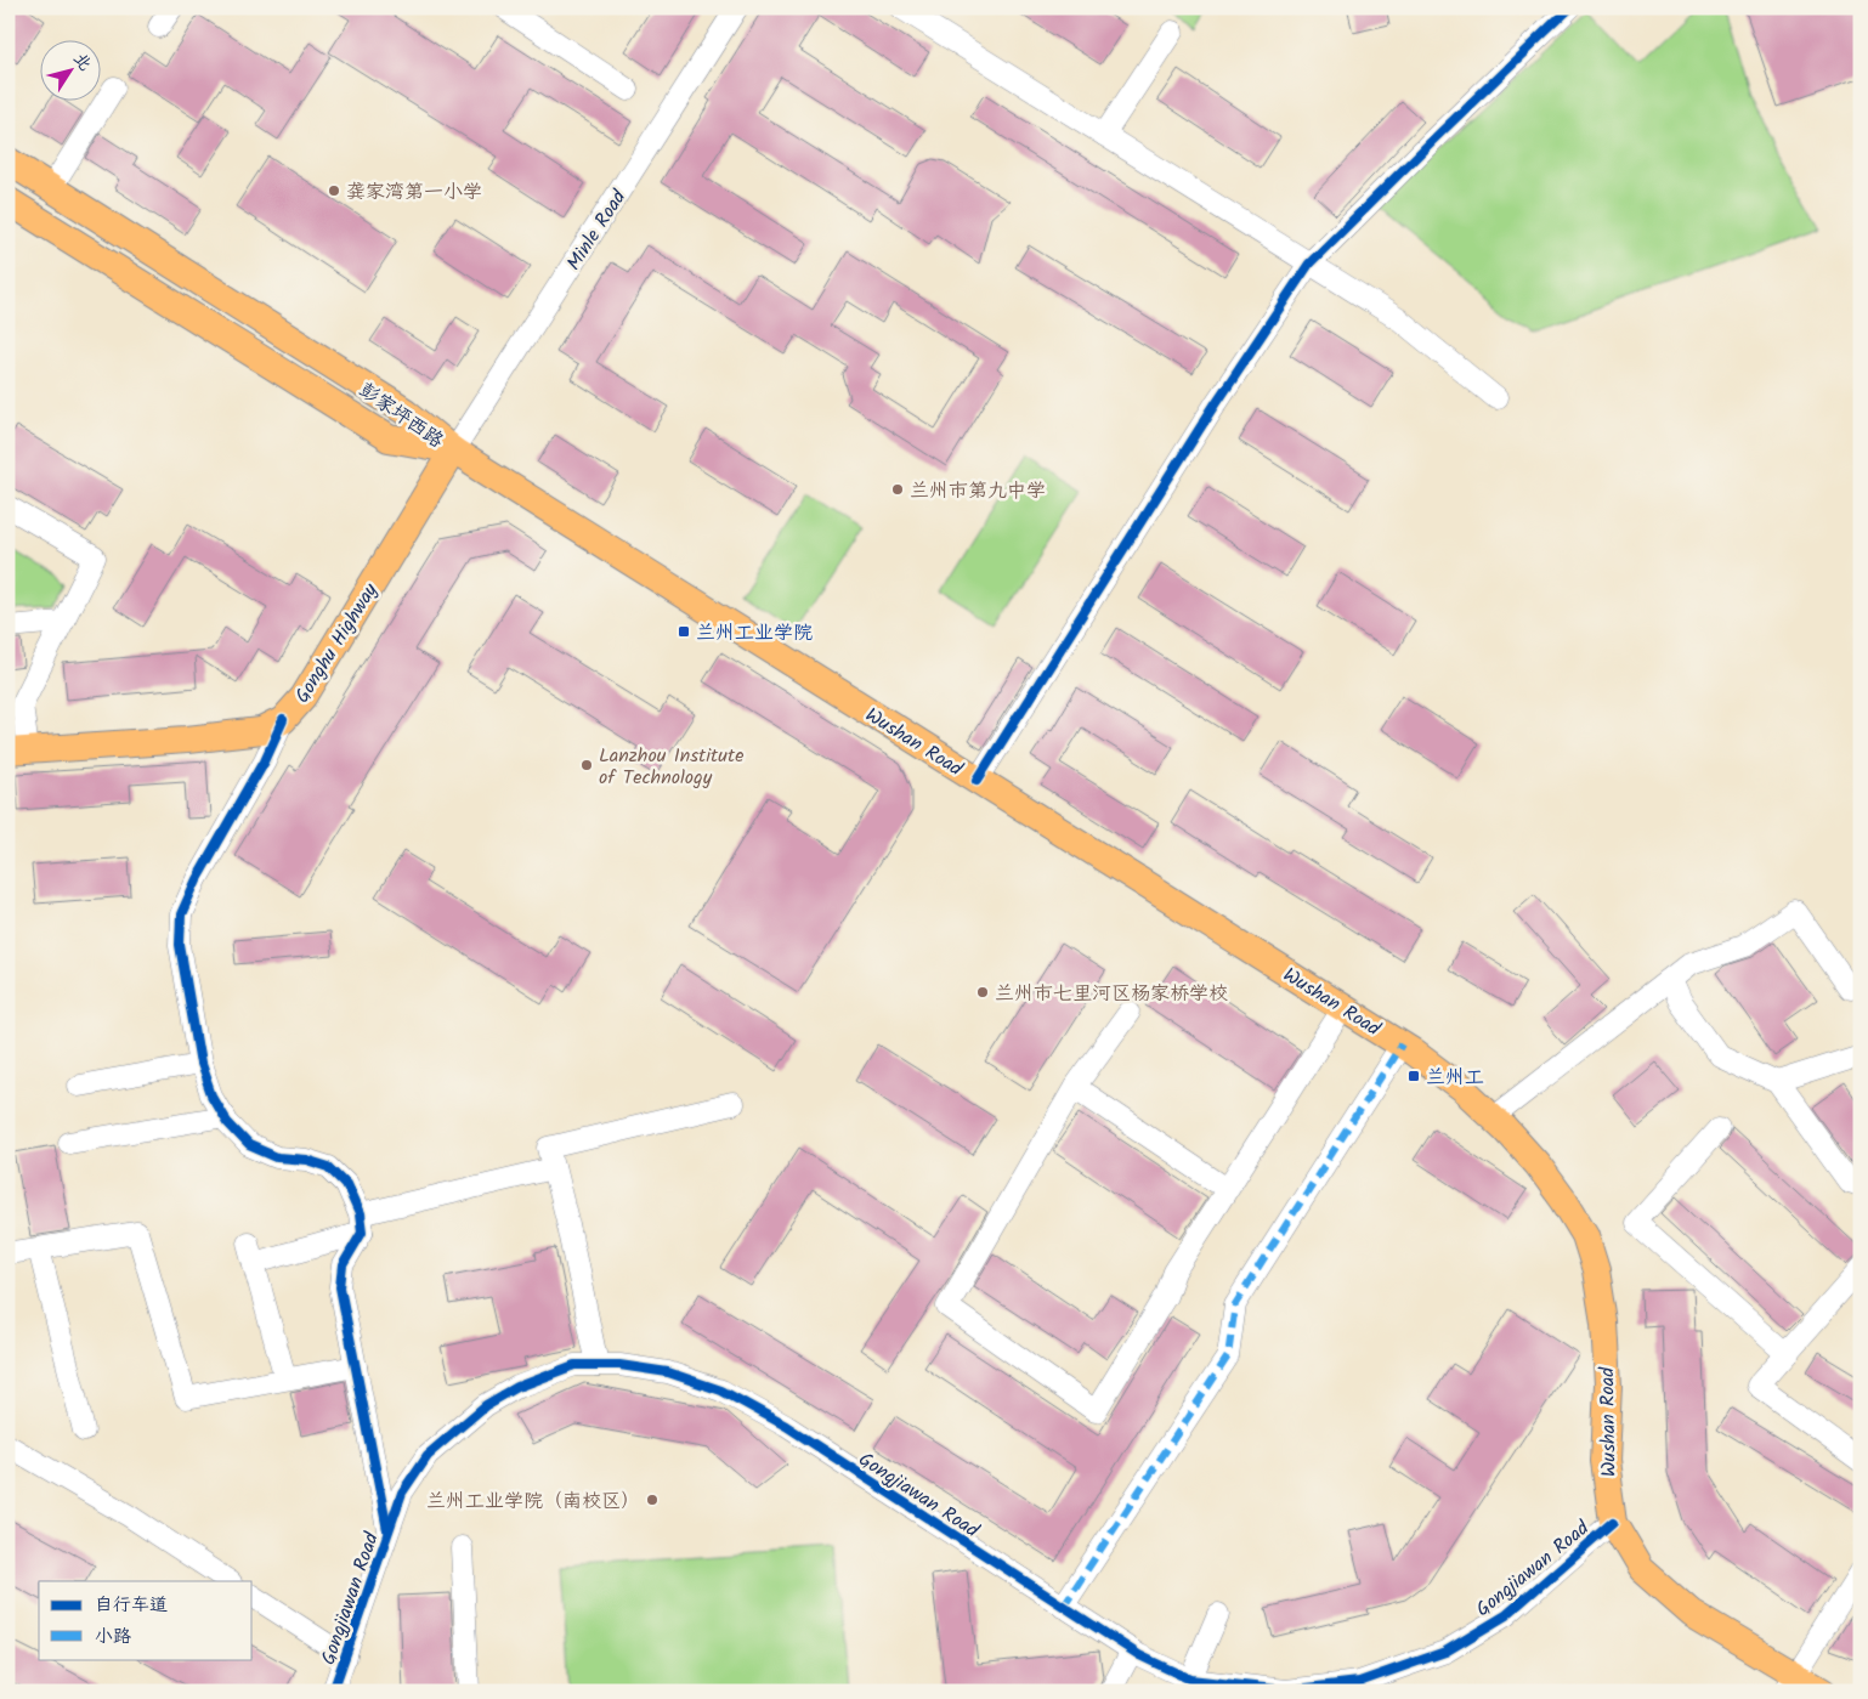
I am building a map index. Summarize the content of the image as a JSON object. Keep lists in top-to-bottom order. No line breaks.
{"streets":{"main road":["彭家坪西路","Gonghu Highway","Wushan Road"],"street":["Minle Road","Gongjiawan Road"]},"crossings":[["Minle Road","彭家坪西路"],["Minle Road","Gonghu Highway"],["Minle Road","Wushan Road"],["彭家坪西路","Gonghu Highway"],["彭家坪西路","Wushan Road"],["Gonghu Highway","Wushan Road"],["Wushan Road","Gongjiawan Road"]],"places":{"other":["龚家湾第一小学","兰州市第九中学","Lanzhou Institute of Technology","兰州市七里河区杨家桥学校","兰州工业学院（南校区）"],"transit":["兰州工业学院","兰州工"]},"legend":["自行车道","小路"],"north":"top right"}
